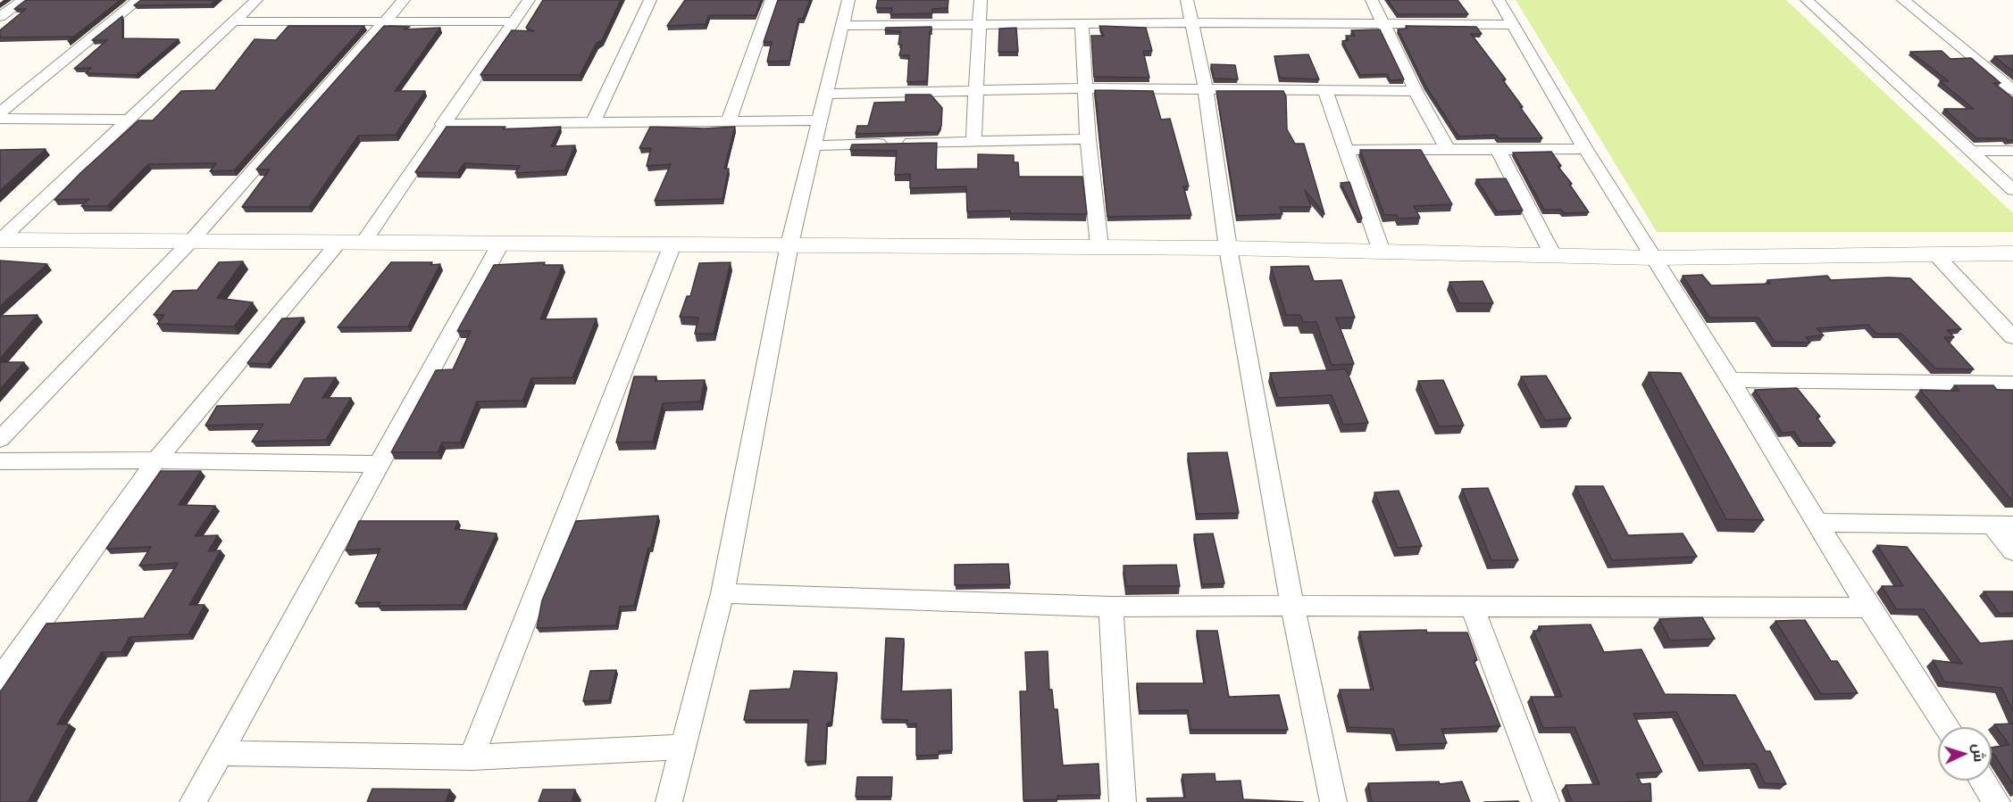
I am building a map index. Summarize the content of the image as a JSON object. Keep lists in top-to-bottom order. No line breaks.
{"north":"right"}
